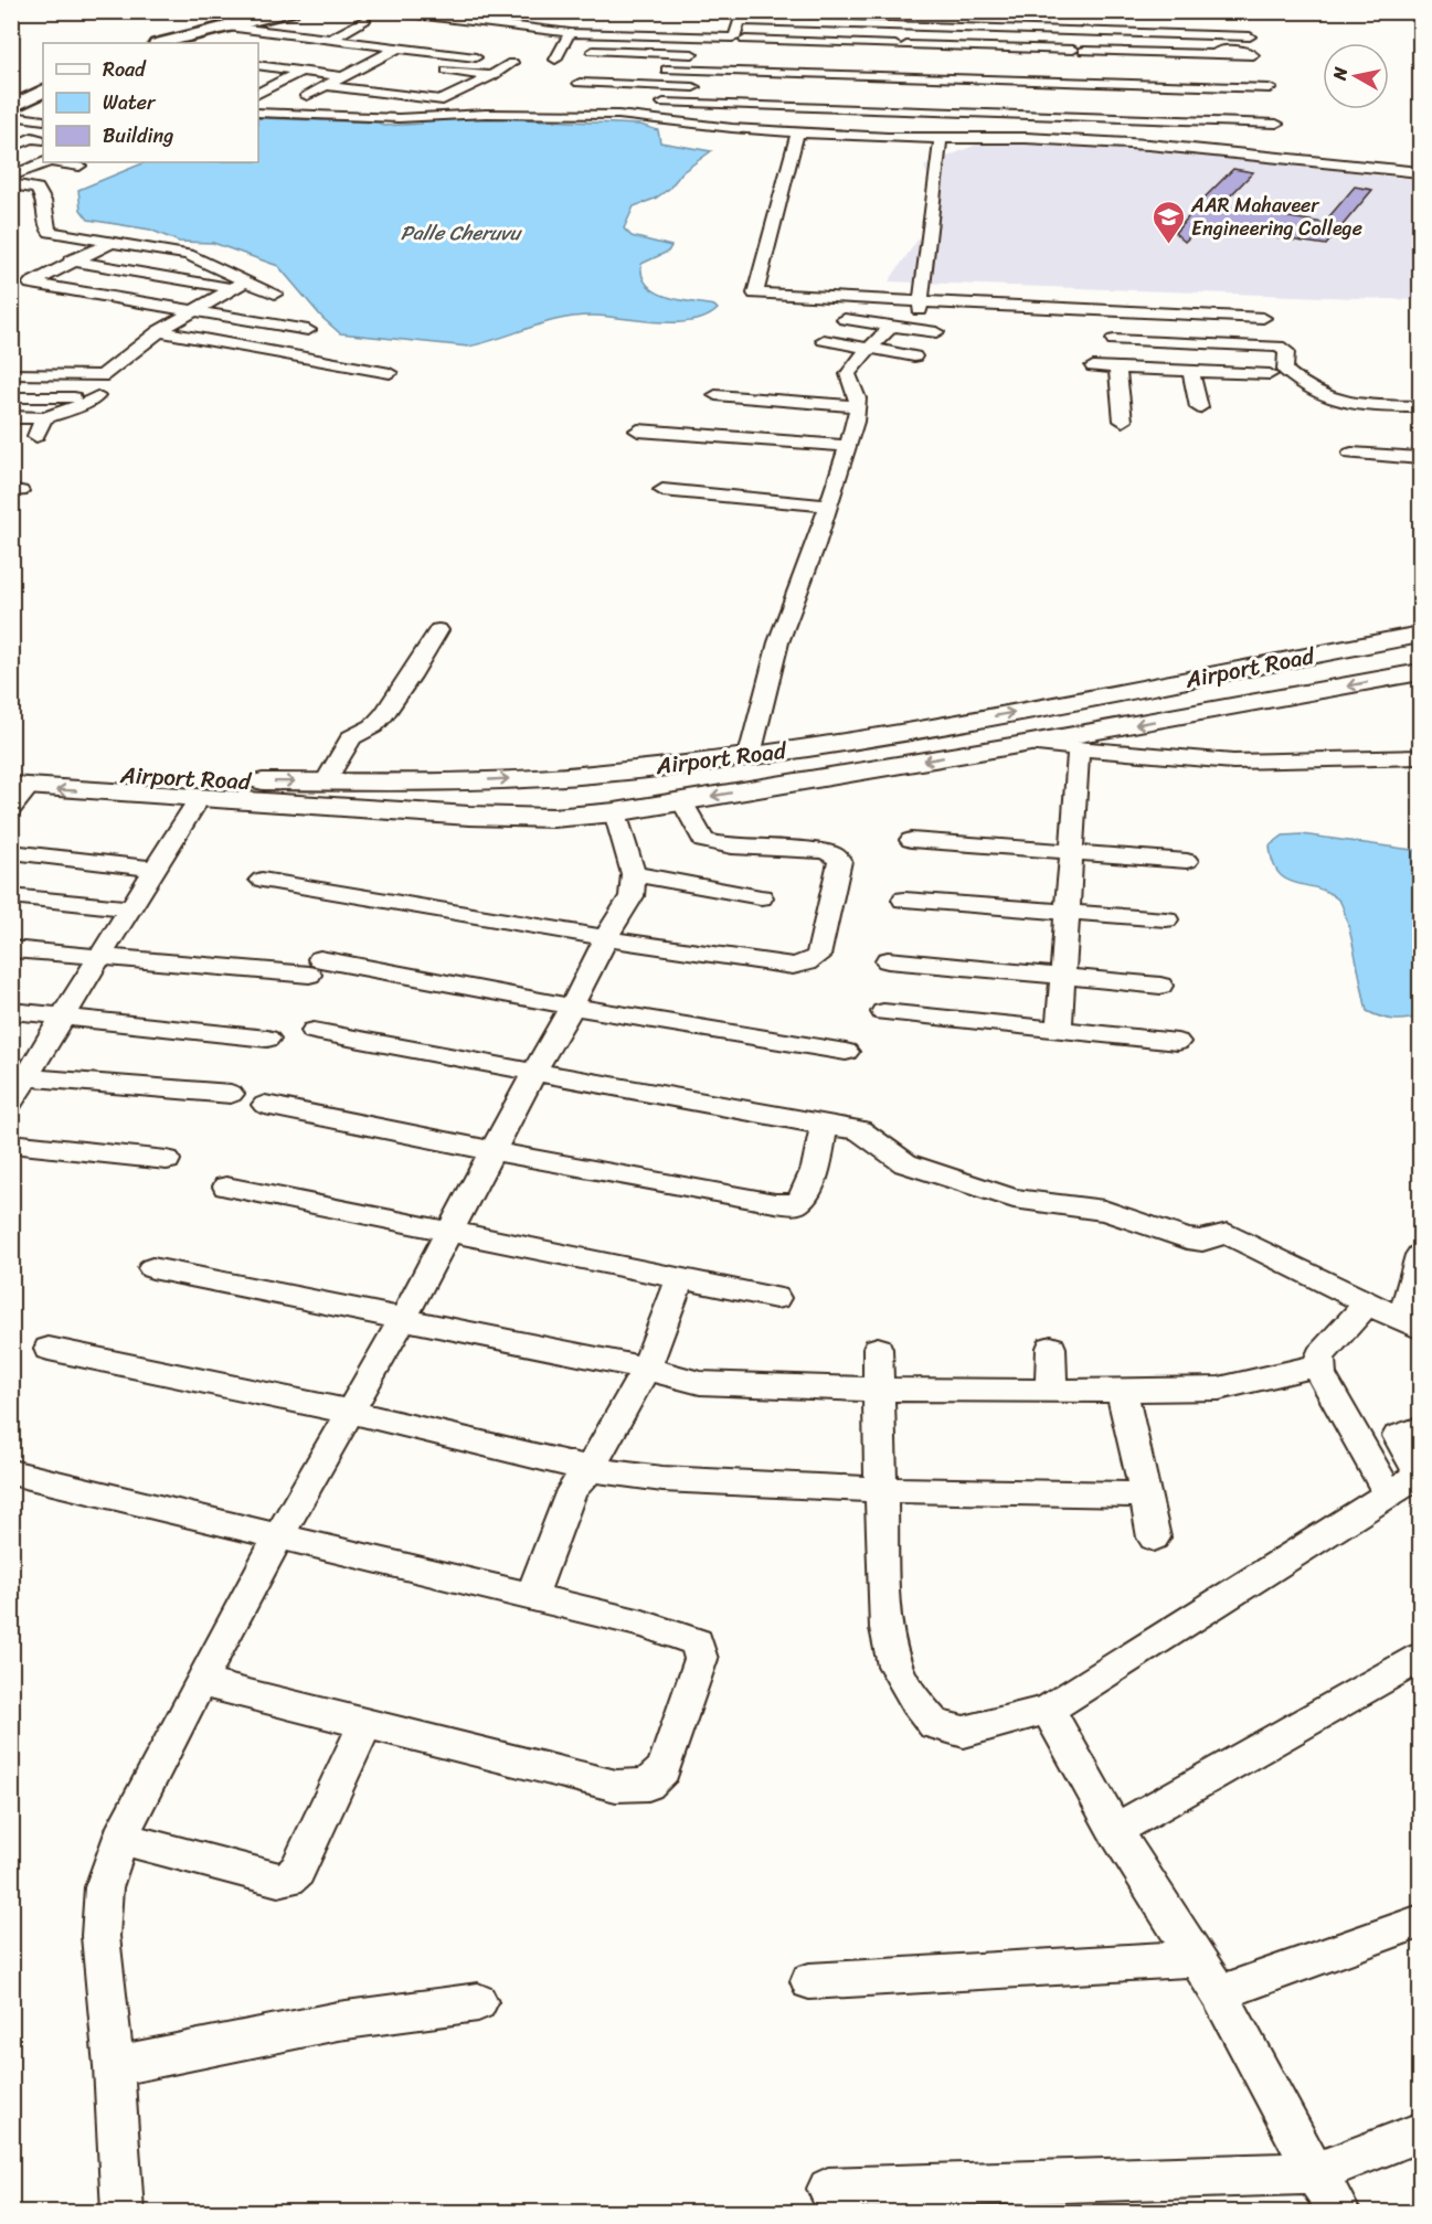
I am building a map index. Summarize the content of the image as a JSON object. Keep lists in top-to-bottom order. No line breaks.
{"streets":{"main road":["Airport Road"]},"water":["Palle Cheruvu"],"places":{"school or university":["AAR Mahaveer Engineering College"]},"legend":["Road","Water","Building"],"north":"left"}
